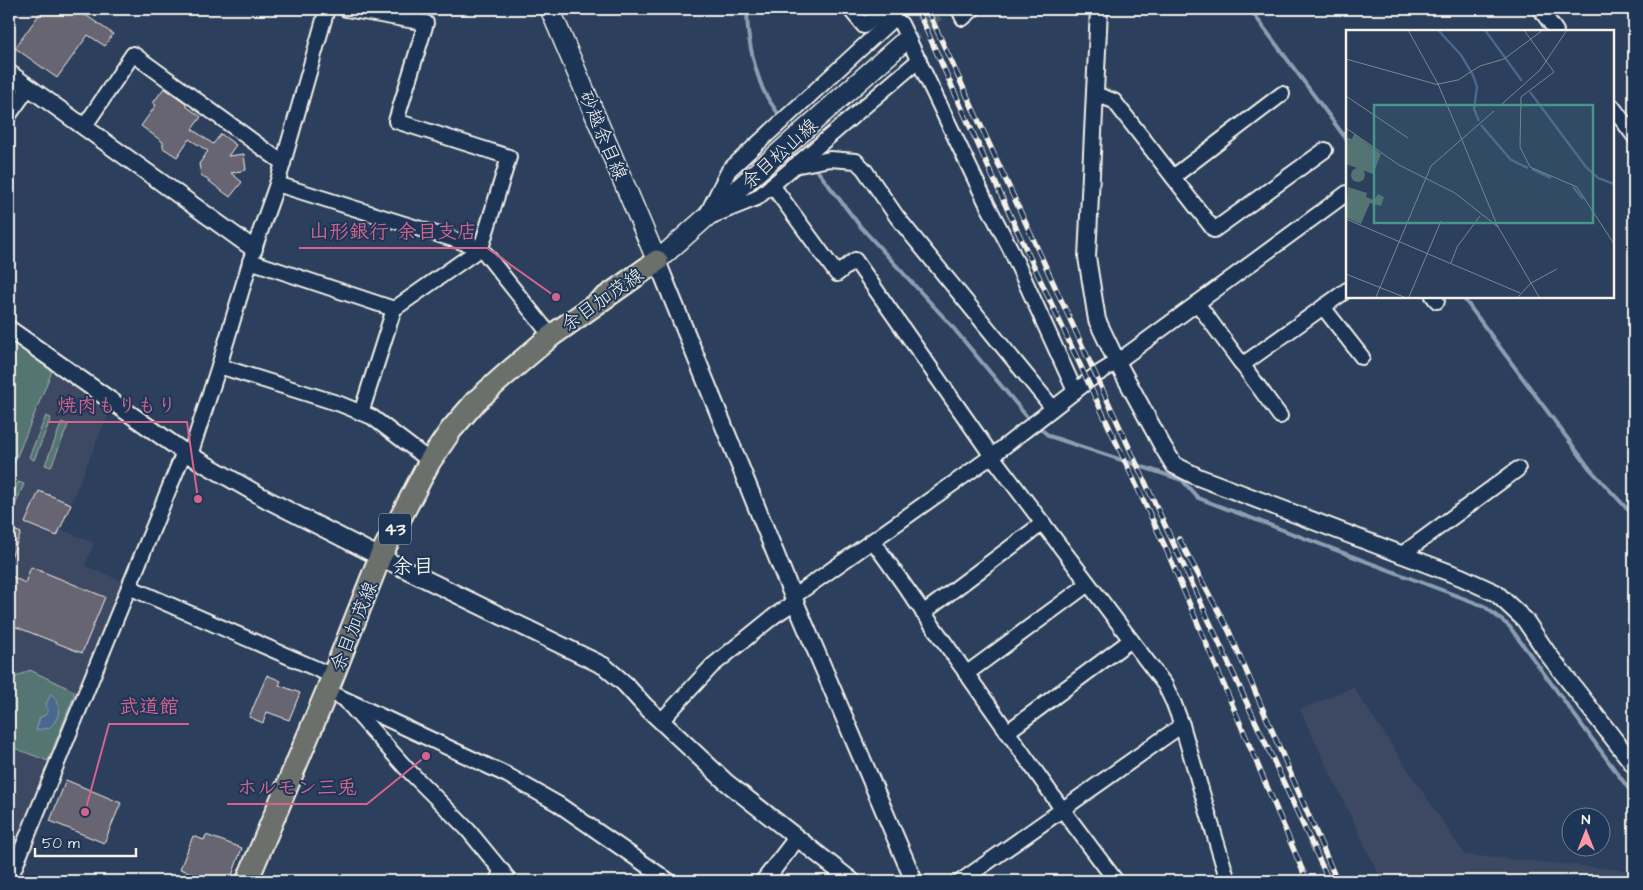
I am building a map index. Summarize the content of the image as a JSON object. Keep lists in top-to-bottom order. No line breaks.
{"streets":{"main road":["砂越余目線","余目松山線","余目加茂線","43"]},"crossings":[["砂越余目線","余目松山線"],["砂越余目線","余目加茂線"],["余目松山線","余目加茂線"]],"districts":["余目"],"places":["山形銀行 余目支店","焼肉もりもり","ホルモン三兎","武道館"],"scale_bar":"50 m","north":"top"}
